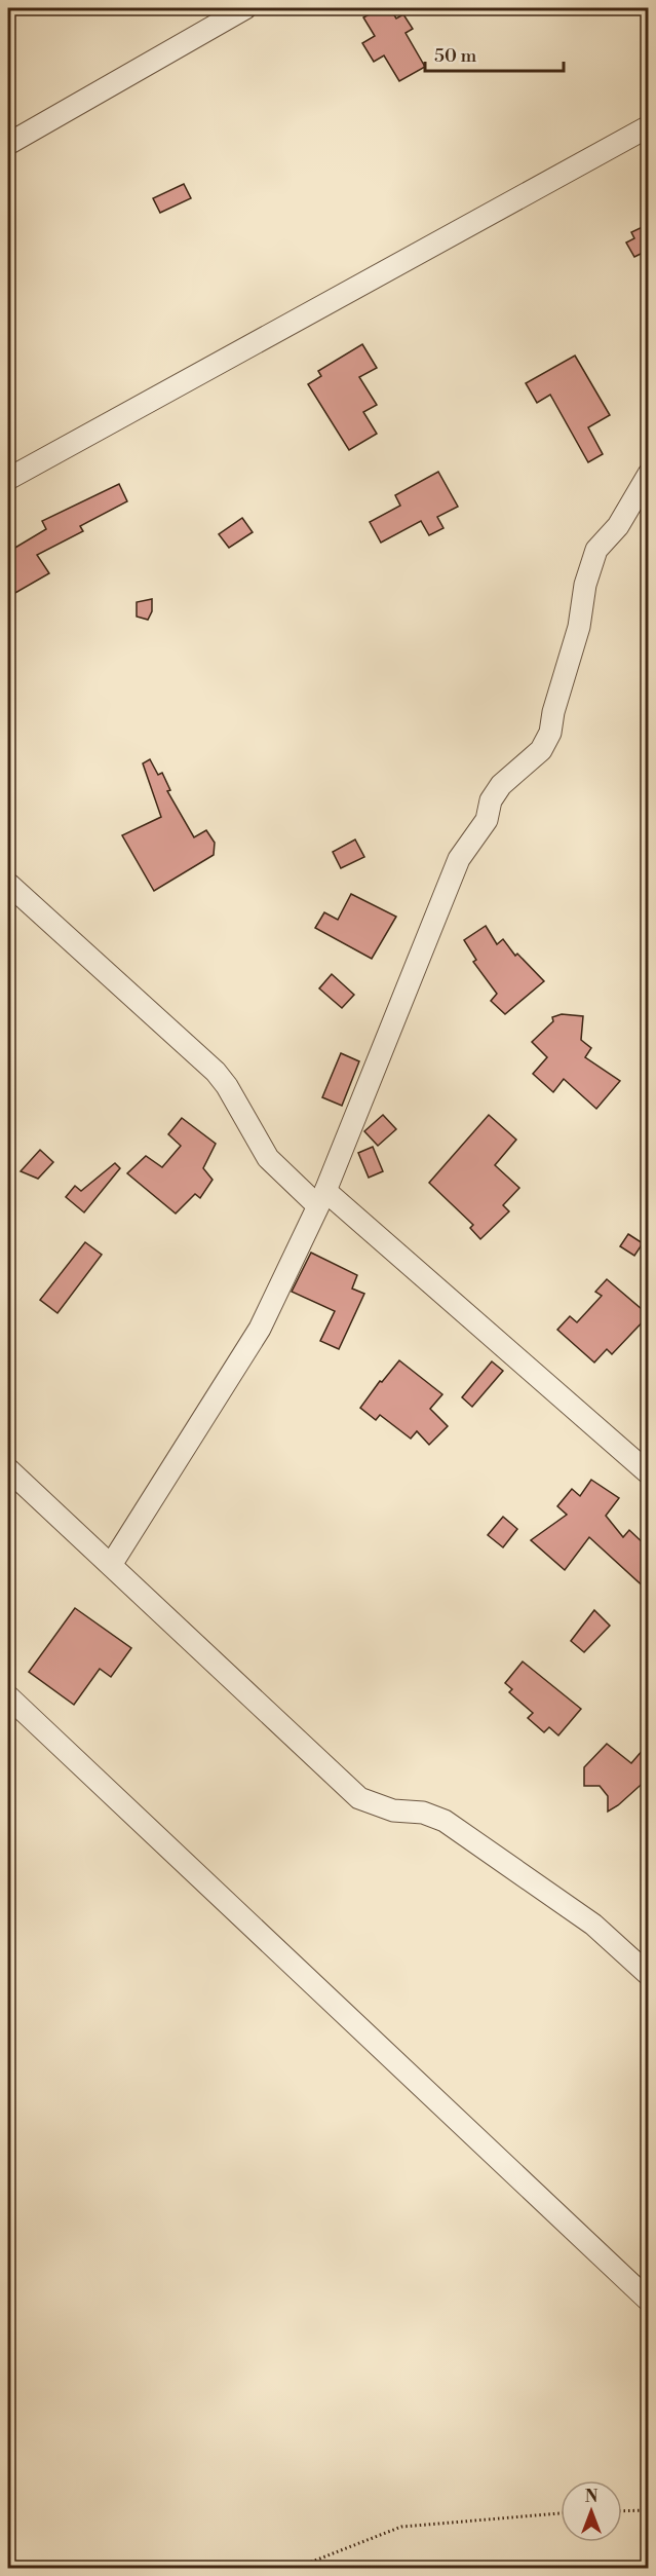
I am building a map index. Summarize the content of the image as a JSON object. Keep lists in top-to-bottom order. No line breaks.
{"scale_bar":"50 m","north":"top"}
